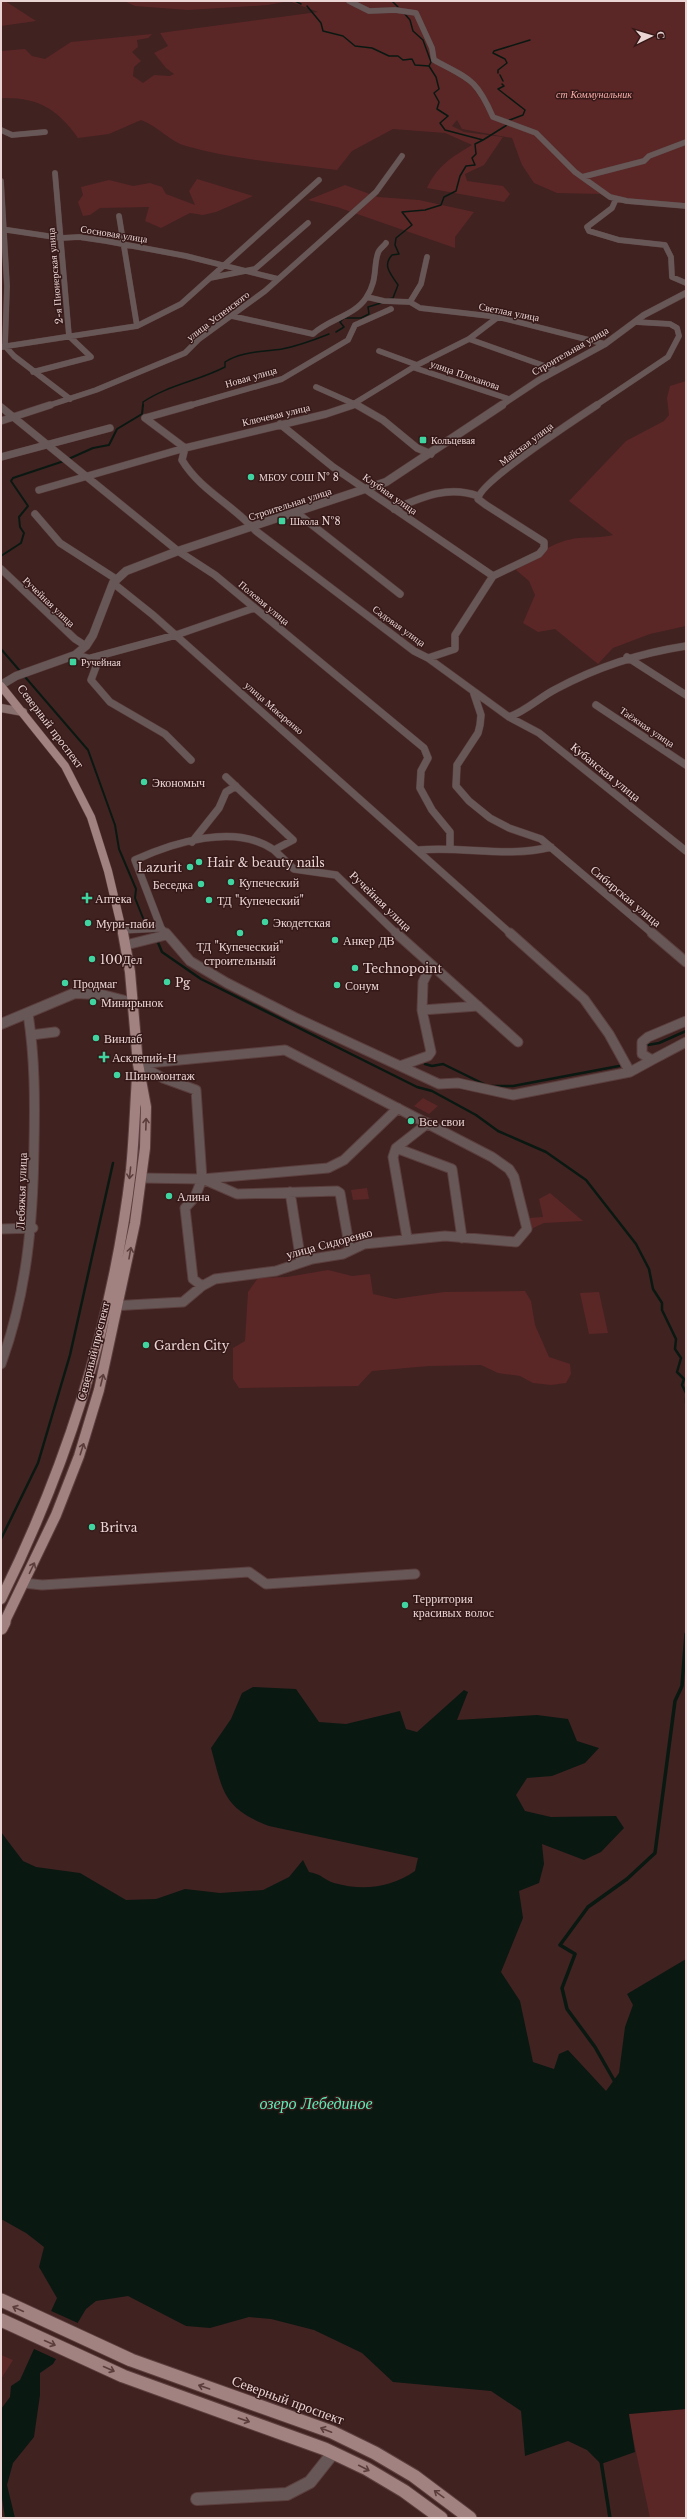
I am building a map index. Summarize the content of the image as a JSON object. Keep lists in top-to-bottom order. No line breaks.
{"streets":{"main road":["Северный проспект"],"street":["Сосновая улица","2-я Пионерская улица","Светлая улица","улица Успенского","Строительная улица","улица Плеханова","Новая улица","Ключевая улица","Майская улица","Клубная улица","Ручейная улица","Полевая улица","Садовая улица","улица Макаренко","Таёжная улица","Кубанская улица","Сибирская улица","Лебяжья улица","улица Сидоренко"]},"crossings":[["Сосновая улица","2-я Пионерская улица"],["Сосновая улица","улица Успенского"],["Светлая улица","Строительная улица"],["Светлая улица","Ключевая улица"],["улица Успенского","Полевая улица"],["Строительная улица","улица Плеханова"],["Строительная улица","Майская улица"],["Строительная улица","Клубная улица"],["Строительная улица","Полевая улица"],["Строительная улица","Садовая улица"],["Строительная улица","улица Макаренко"],["улица Плеханова","Ключевая улица"],["Новая улица","Ключевая улица"],["Новая улица","Садовая улица"],["Ключевая улица","Клубная улица"],["Ключевая улица","Полевая улица"],["Ключевая улица","Садовая улица"],["Садовая улица","Кубанская улица"],["Садовая улица","Сибирская улица"],["Северный проспект","улица Сидоренко"]],"water":["озеро Лебединое"],"parks":["ст Коммунальник"],"places":{"transit":["Кольцевая","Школа №8","Ручейная"],"other":["МБОУ СОШ № 8","Экономыч","Hair & beauty nails","Lazurit","Купеческий","Беседка","ТД \"Купеческий\"","Экодетская","Мури-паби","ТД \"Купеческий\" строительный","Анкер ДВ","100Дел","Technopoint","Pg","Продмаг","Сонум","Минирынок","Винлаб","Шиномонтаж","Все свои","Алина","Garden City","Britva","Территория красивых волос"],"health":["Аптека","Асклепий-Н"]},"north":"right"}
